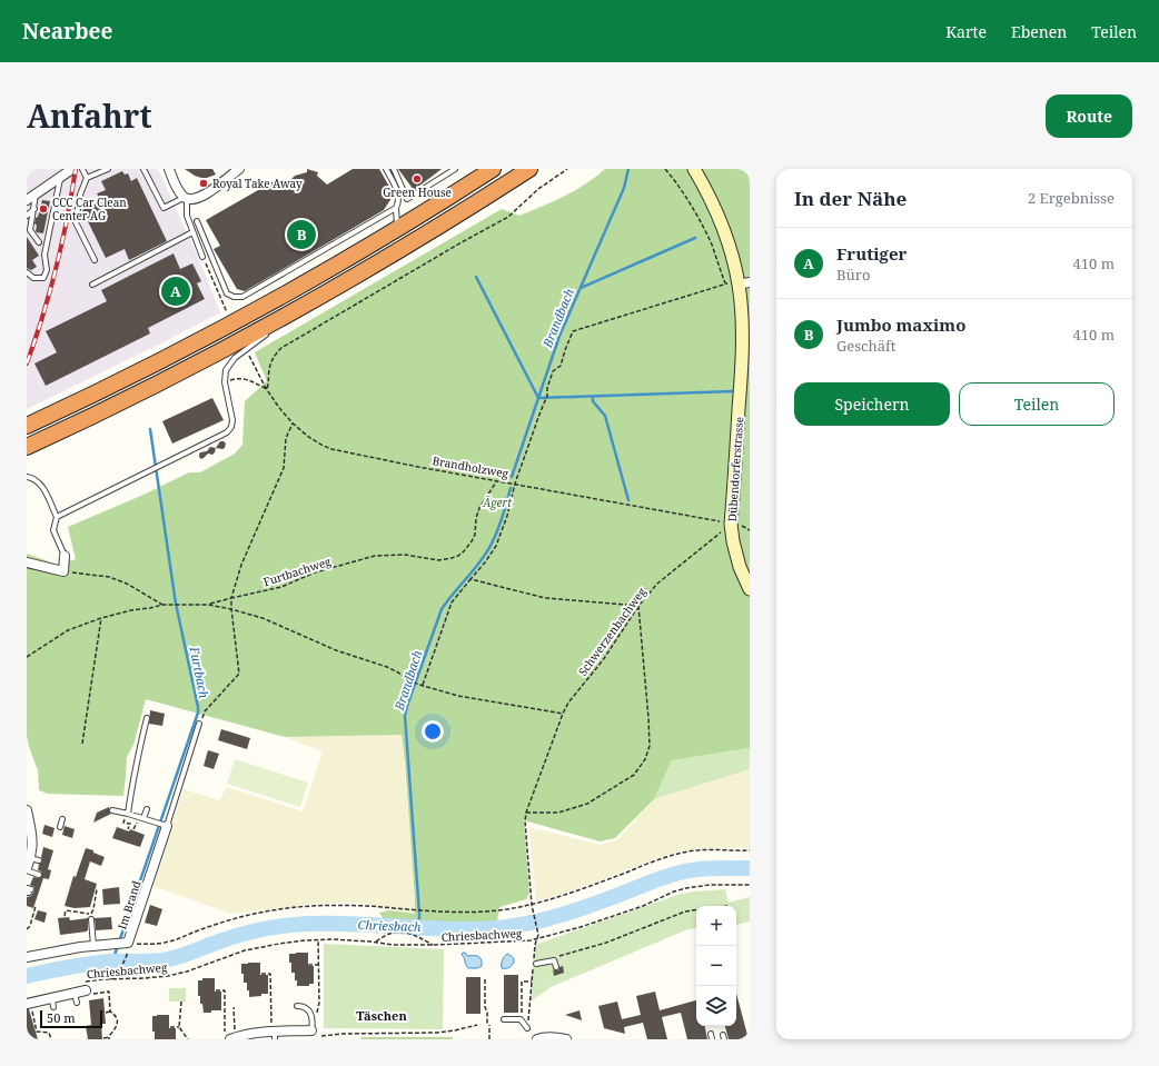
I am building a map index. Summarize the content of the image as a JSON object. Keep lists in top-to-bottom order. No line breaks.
{"streets":{"street":["Dübendorferstrasse","Im Brand"],"path":["Brandholzweg","Furtbachweg","Schwerzenbachweg","Chriesbachweg"]},"crossings":[["Brandholzweg","Dübendorferstrasse"],["Brandholzweg","Furtbachweg"],["Brandholzweg","Schwerzenbachweg"],["Dübendorferstrasse","Schwerzenbachweg"],["Schwerzenbachweg","Chriesbachweg"]],"districts":["Täschen"],"water":["Brandbach","Furtbach","Chriesbach"],"parks":["Ägert"],"places":["Green House","Royal Take Away","CCC Car Clean Center AG"],"scale_bar":"50 m","page":{"header":"Nearbee","nav":["Karte","Ebenen","Teilen"],"title":"Anfahrt","buttons":["Route",["Speichern","Teilen"]],"heading":["In der Nähe","2 Ergebnisse"],"pins":["B","A"],"list":[{"mark":"A","name":"Frutiger","note":"Büro","value":"410 m"},{"mark":"B","name":"Jumbo maximo","note":"Geschäft","value":"410 m"}],"map_buttons":["+","−"],"scale":"50 m"}}
